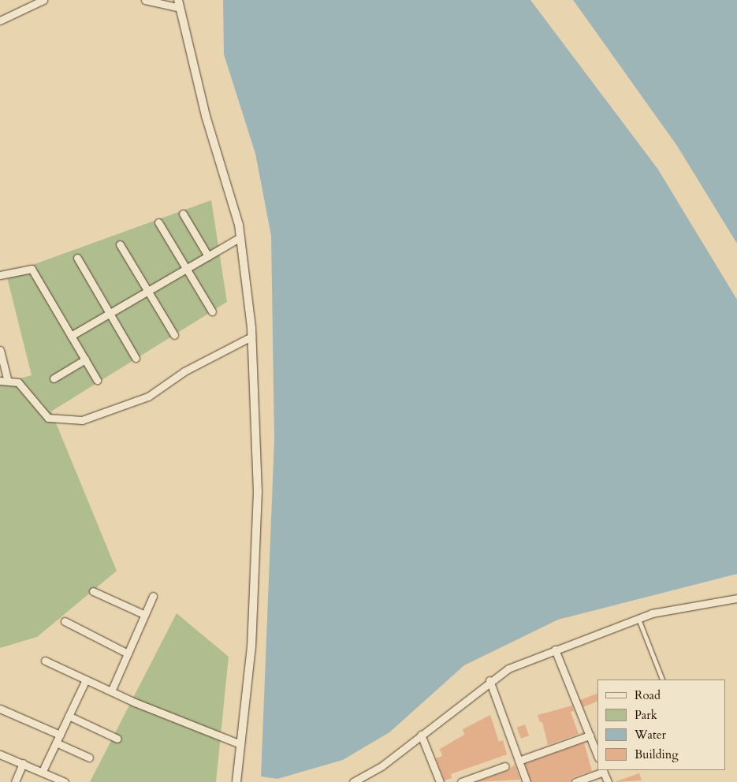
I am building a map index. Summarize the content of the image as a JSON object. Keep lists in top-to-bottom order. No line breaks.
{"legend":["Road","Park","Water","Building"]}
